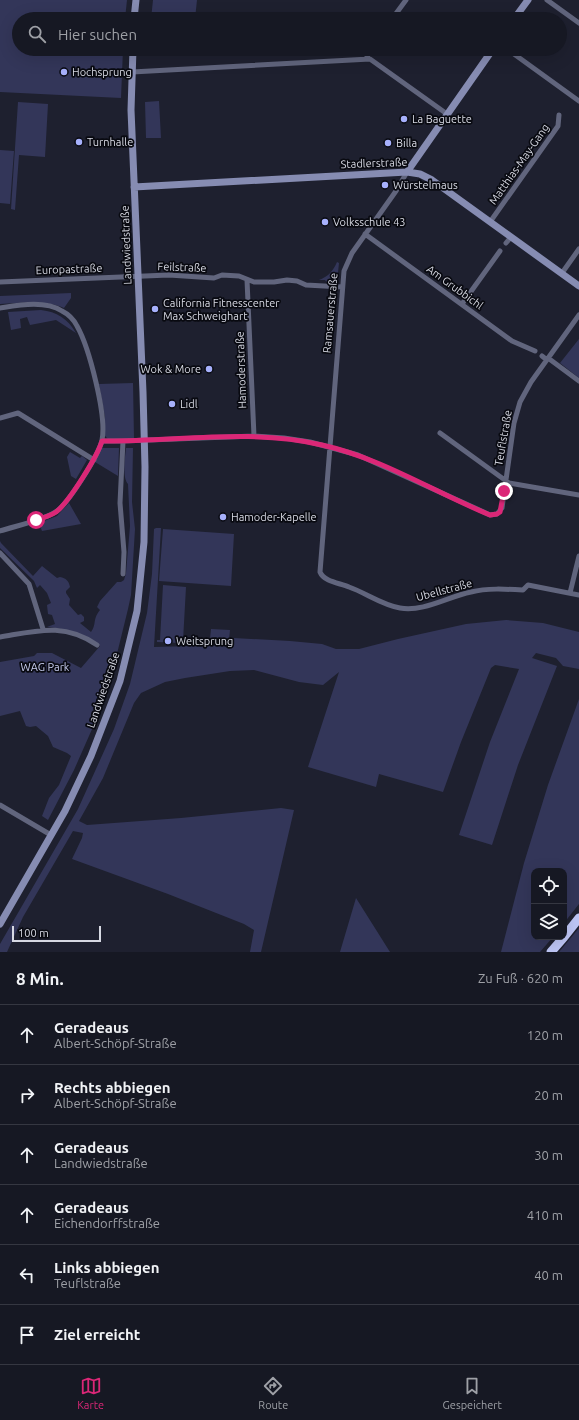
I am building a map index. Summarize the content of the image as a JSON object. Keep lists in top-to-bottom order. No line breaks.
{"streets":{"main road":["Stadlerstraße","Landwiedstraße","Ramsauerstraße"],"street":["Matthias-May-Gang","Feilstraße","Europastraße","Am Grubbichl","Hamoderstraße","Teuflstraße","Ubellstraße"]},"crossings":[["Stadlerstraße","Matthias-May-Gang"],["Stadlerstraße","Landwiedstraße"],["Stadlerstraße","Ramsauerstraße"],["Landwiedstraße","Feilstraße"],["Landwiedstraße","Europastraße"],["Feilstraße","Europastraße"],["Feilstraße","Ramsauerstraße"],["Feilstraße","Hamoderstraße"],["Am Grubbichl","Ramsauerstraße"],["Ramsauerstraße","Teuflstraße"],["Ramsauerstraße","Ubellstraße"]],"parks":["WAG Park"],"places":["Hochsprung","La Baguette","Turnhalle","Billa","Würstelmaus","Volksschule 43","California Fitnesscenter Max Schweighart","Wok & More","Lidl","Hamoder-Kapelle","Weitsprung"],"scale_bar":"100 m","page":{"search":"Hier suchen","scale":"100 m","heading":["8 Min.","Zu Fuß · 620 m"],"list":[["Geradeaus","Albert-Schöpf-Straße","120 m"],["Rechts abbiegen","Albert-Schöpf-Straße","20 m"],["Geradeaus","Landwiedstraße","30 m"],["Geradeaus","Eichendorffstraße","410 m"],["Links abbiegen","Teuflstraße","40 m"],"Ziel erreicht"],"nav":["Karte","Route","Gespeichert"]}}
